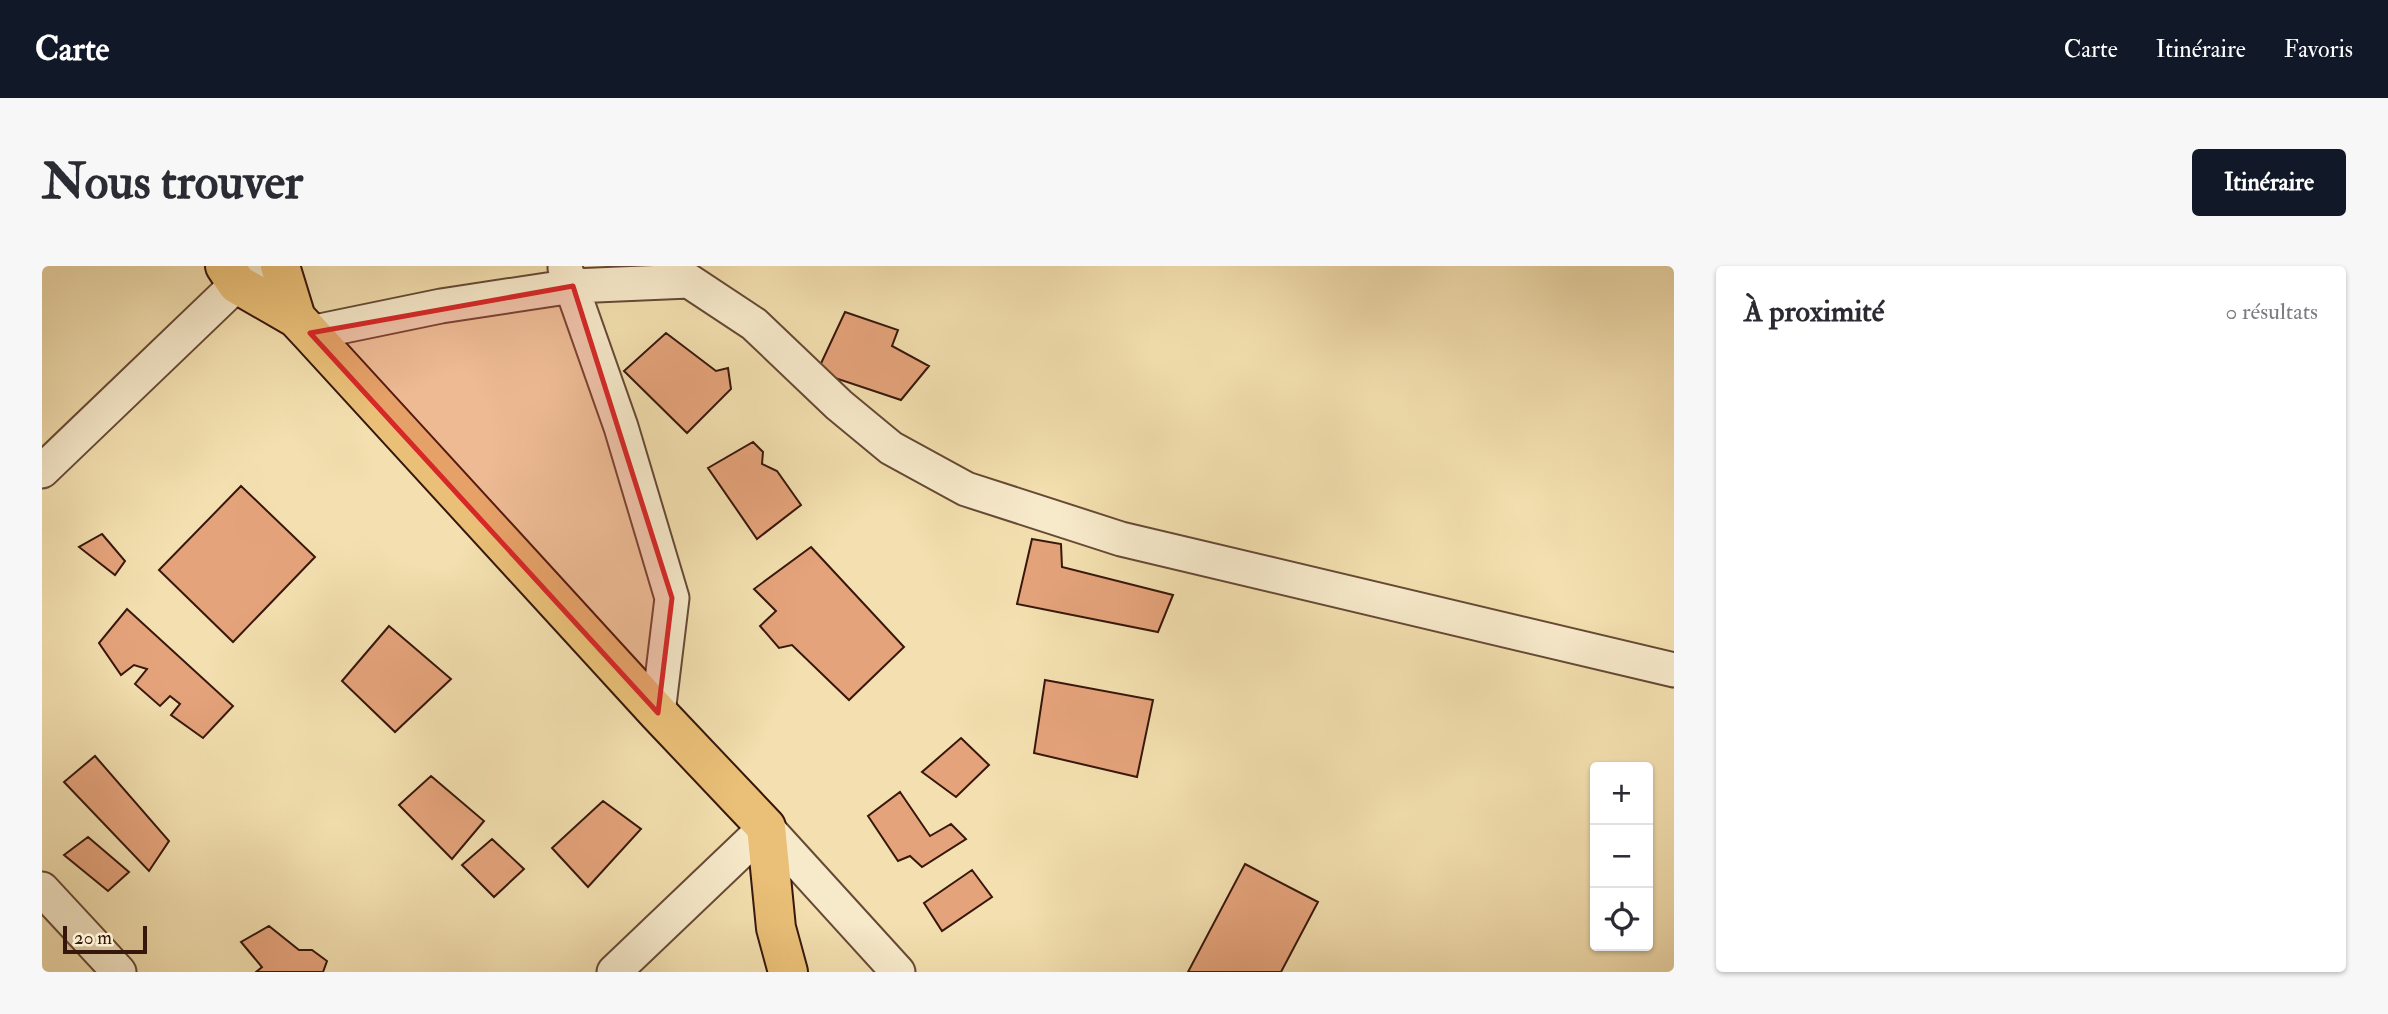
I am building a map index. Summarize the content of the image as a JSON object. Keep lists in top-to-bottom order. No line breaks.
{"scale_bar":"20 m","page":{"header":"Carte","nav":["Carte","Itinéraire","Favoris"],"buttons":"Itinéraire","title":"Nous trouver","heading":["À proximité","0 résultats"],"map_buttons":["+","−"],"scale":"20 m"}}
